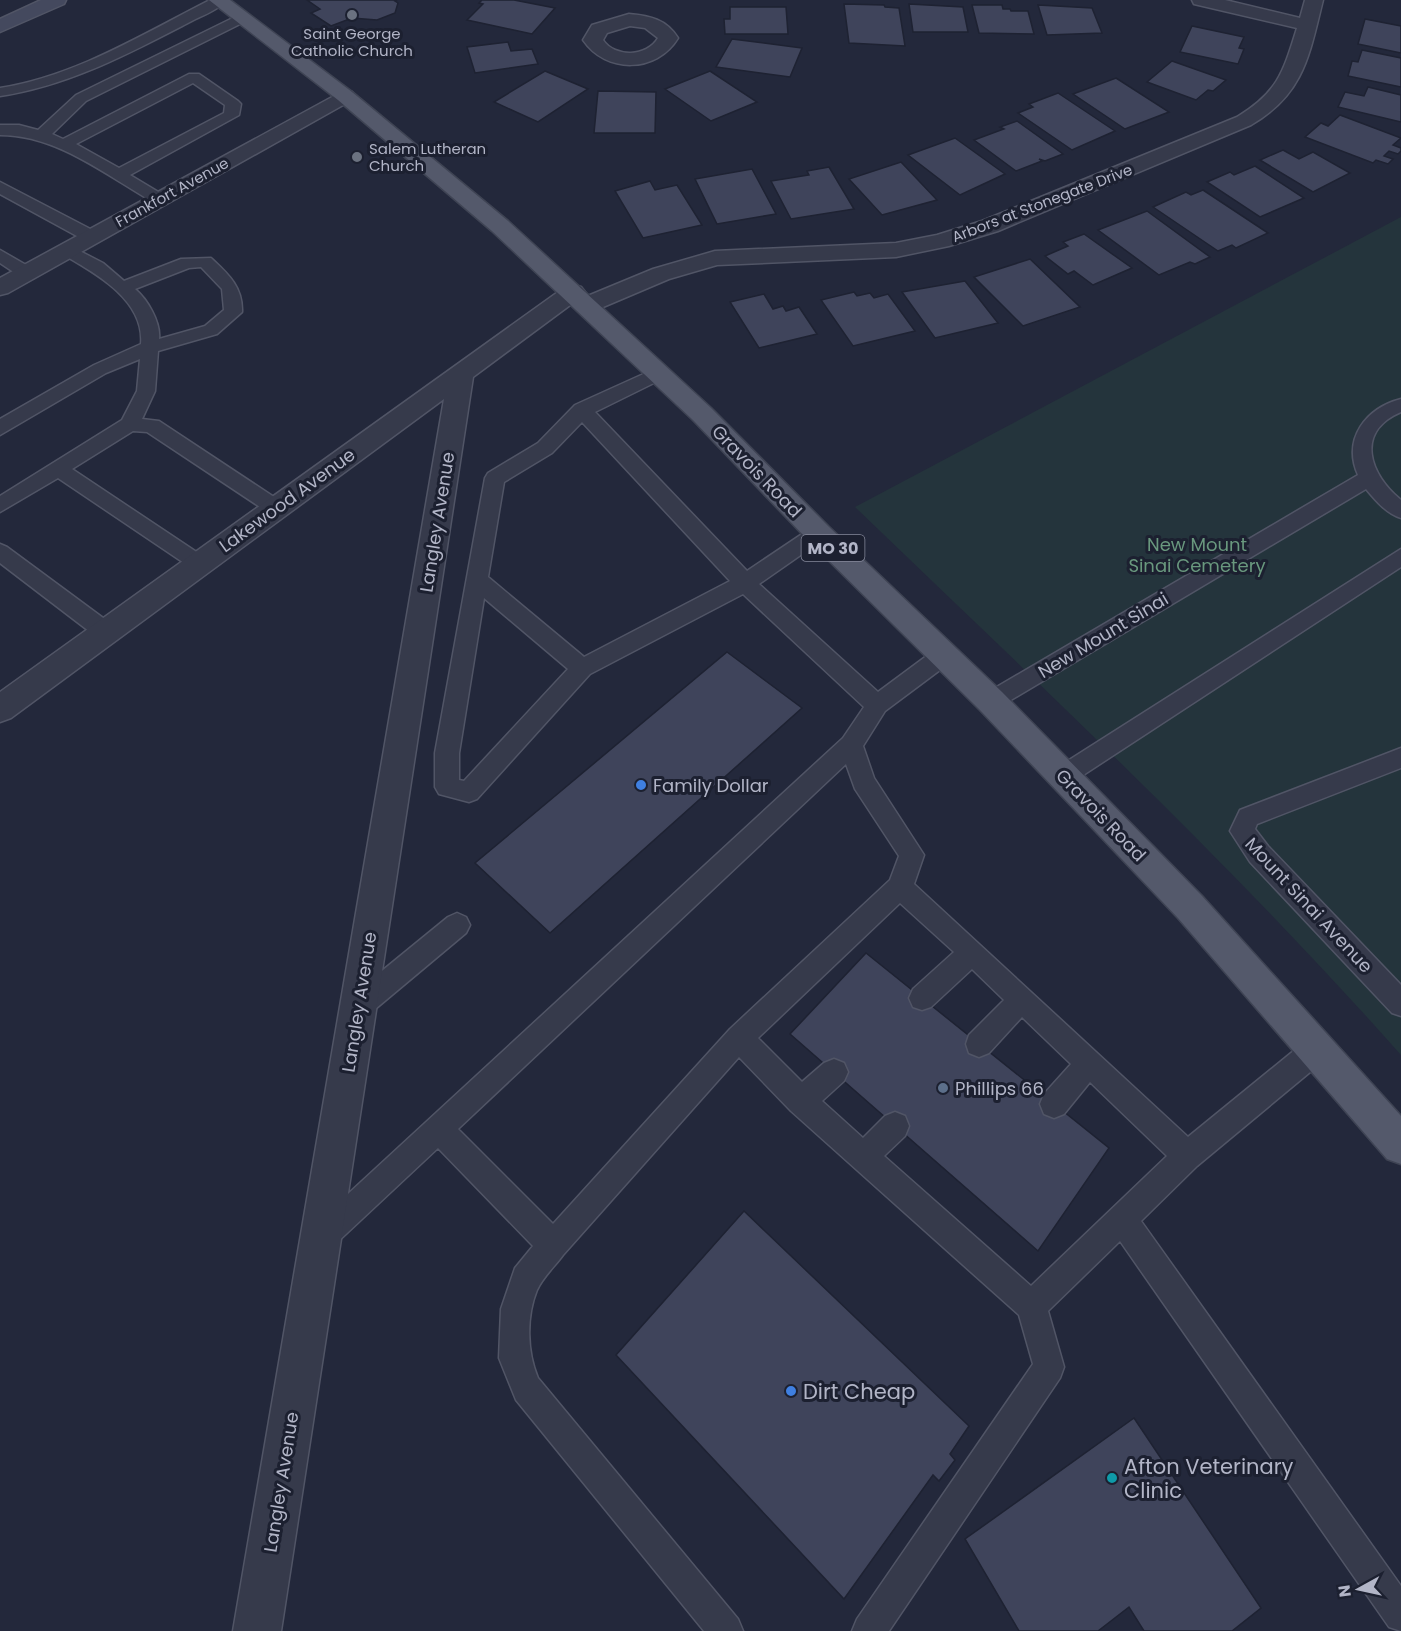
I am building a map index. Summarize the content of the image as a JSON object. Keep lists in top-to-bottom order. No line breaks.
{"streets":{"main road":["Gravois Road","MO 30"],"street":["Frankfort Avenue","Arbors at Stonegate Drive","Lakewood Avenue","Langley Avenue"],"lane":["New Mount Sinai","Mount Sinai Avenue"]},"crossings":[["Frankfort Avenue","Gravois Road"],["Arbors at Stonegate Drive","Gravois Road"],["Arbors at Stonegate Drive","Lakewood Avenue"],["Gravois Road","Lakewood Avenue"],["Gravois Road","New Mount Sinai"],["Lakewood Avenue","Langley Avenue"]],"parks":["New Mount Sinai Cemetery"],"places":["Saint George Catholic Church","Salem Lutheran Church","Family Dollar","Phillips 66","Dirt Cheap","Afton Veterinary Clinic"],"north":"left"}
